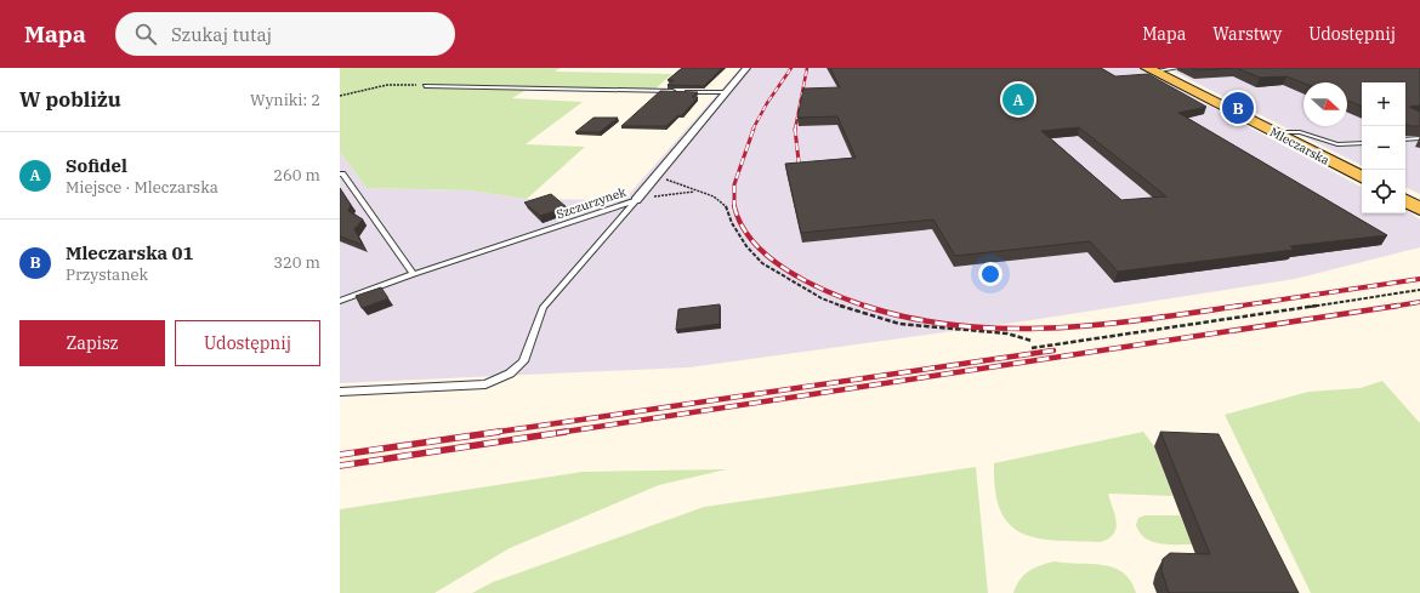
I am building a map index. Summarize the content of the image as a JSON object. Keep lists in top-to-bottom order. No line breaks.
{"streets":{"main road":["Mleczarska"],"street":["Szczurzynek"]},"north":"right","page":{"header":"Mapa","search":"Szukaj tutaj","nav":["Mapa","Warstwy","Udostępnij"],"heading":["W pobliżu","Wyniki: 2"],"pins":["A","B"],"map_buttons":["+","−"],"list":[{"mark":"A","name":"Sofidel","note":"Miejsce · Mleczarska","value":"260 m"},{"mark":"B","name":"Mleczarska 01","note":"Przystanek","value":"320 m"}],"buttons":["Zapisz","Udostępnij"]}}
